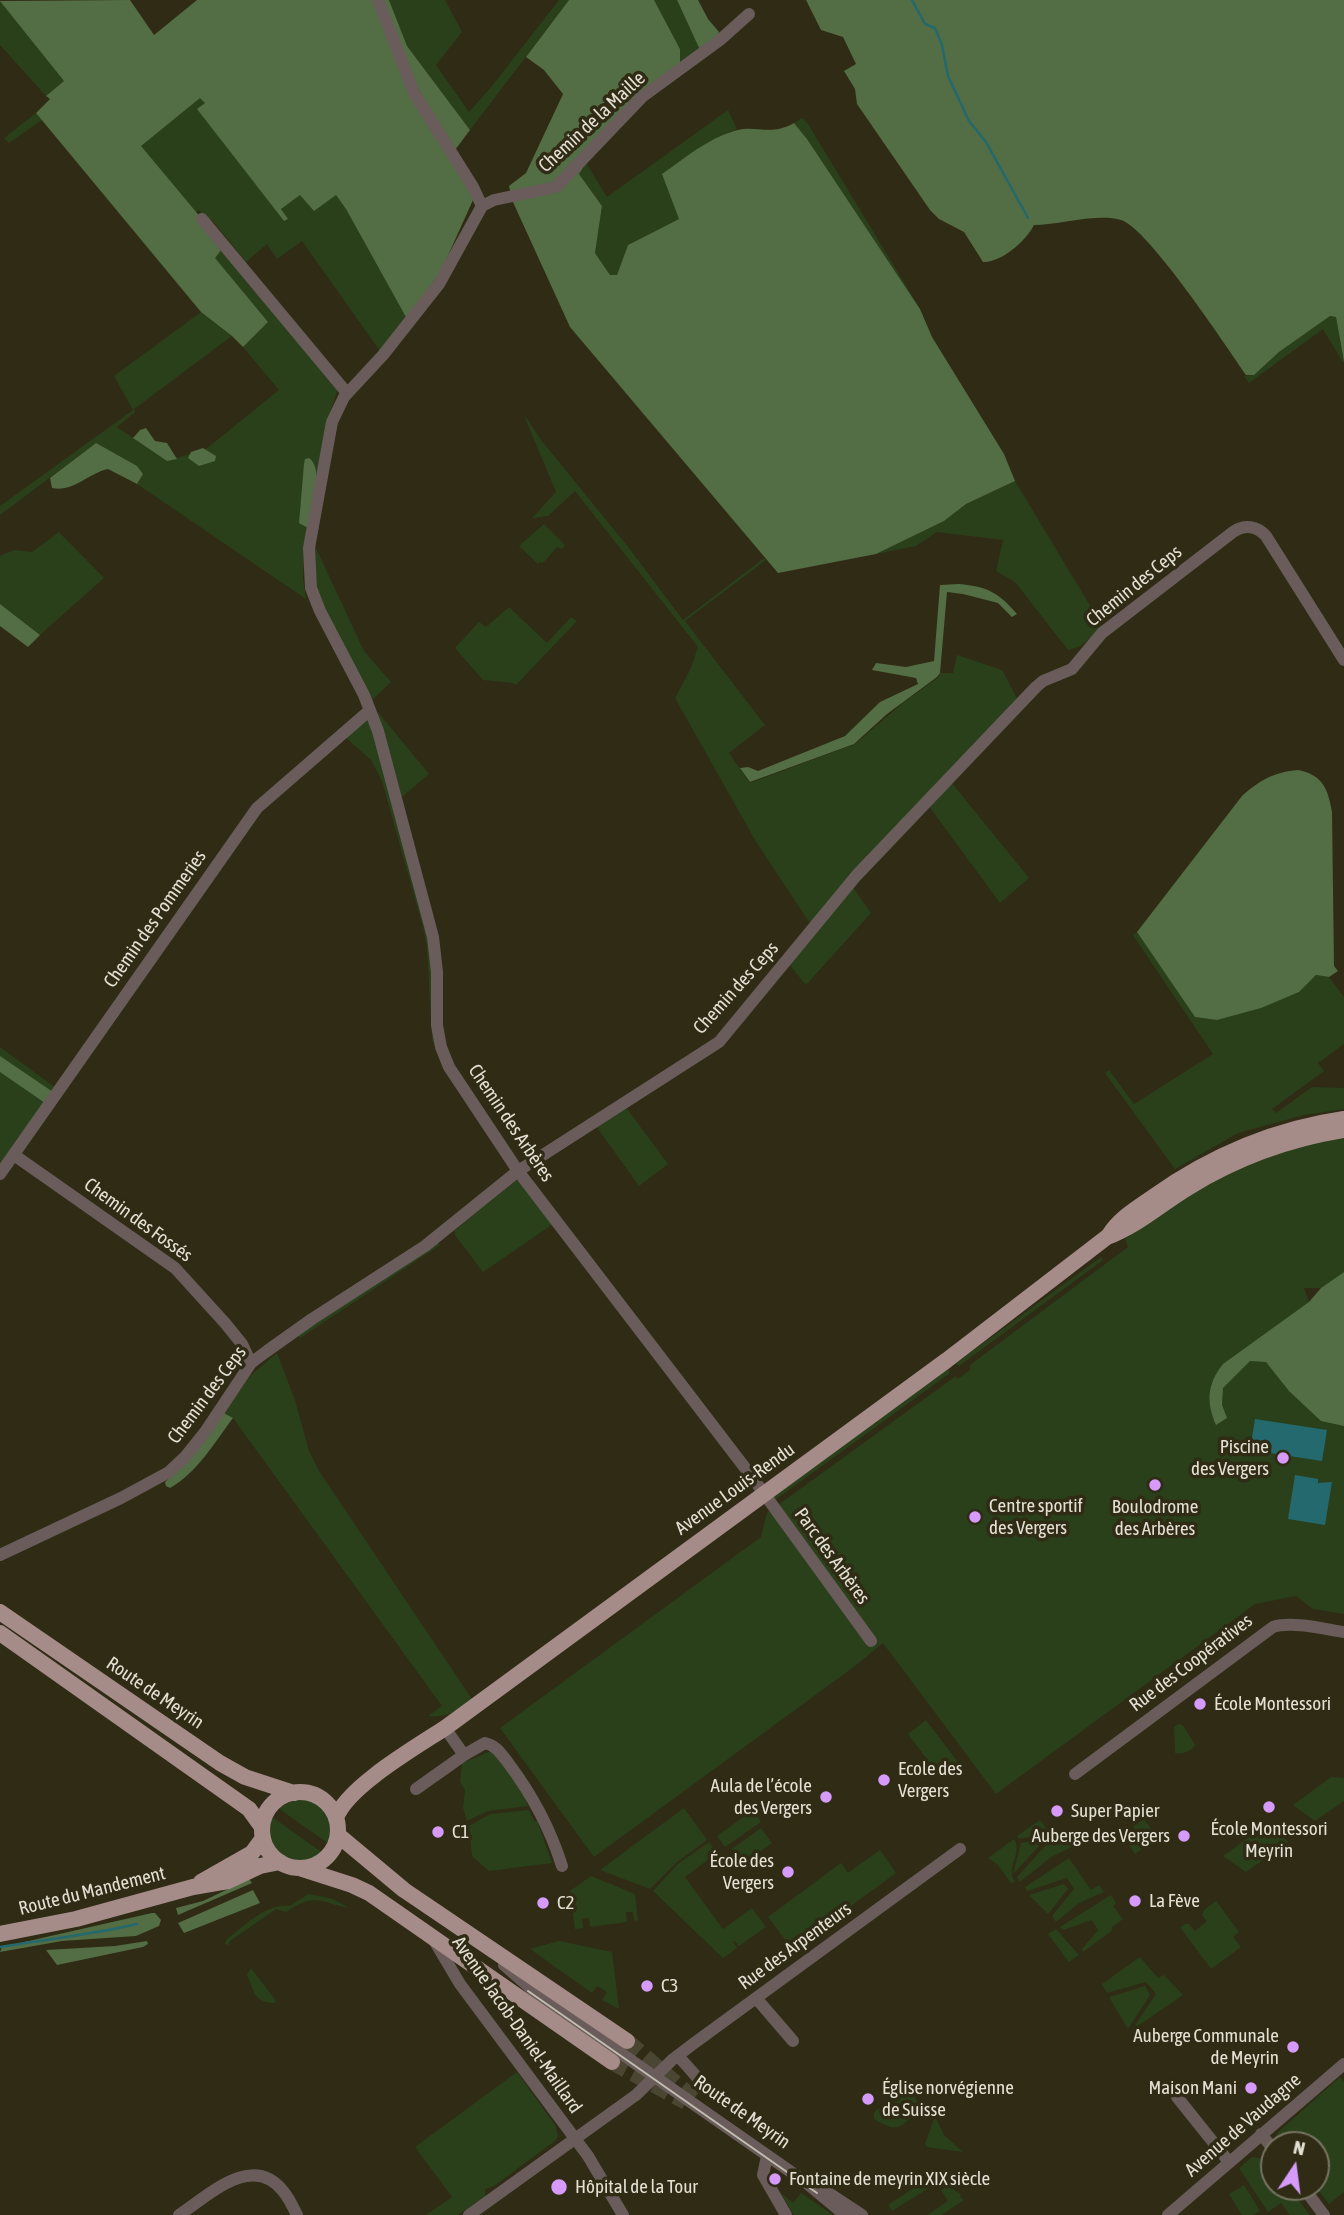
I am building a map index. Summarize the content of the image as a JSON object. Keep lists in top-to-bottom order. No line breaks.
{"streets":{"main road":["Avenue Louis-Rendu","Route de Meyrin","Route du Mandement"],"street":["Chemin de la Maille","Chemin des Ceps","Chemin des Pommeries","Chemin des Arbères","Chemin des Fossés","Parc des Arbères","Rue des Coopératives","Rue des Arpenteurs","Avenue Jacob-Daniel-Maillard","Avenue de Vaudagne"]},"crossings":[["Chemin des Ceps","Chemin des Arbères"],["Chemin des Ceps","Chemin des Fossés"],["Chemin des Pommeries","Chemin des Arbères"],["Chemin des Pommeries","Chemin des Fossés"],["Chemin des Arbères","Avenue Louis-Rendu"],["Chemin des Arbères","Parc des Arbères"],["Avenue Louis-Rendu","Parc des Arbères"],["Avenue Louis-Rendu","Route de Meyrin"],["Avenue Louis-Rendu","Route du Mandement"],["Route de Meyrin","Route du Mandement"],["Route de Meyrin","Rue des Arpenteurs"],["Route de Meyrin","Avenue Jacob-Daniel-Maillard"],["Rue des Arpenteurs","Avenue Jacob-Daniel-Maillard"]],"places":["Piscine des Vergers","Boulodrome des Arbères","Centre sportif des Vergers","École Montessori","Ecole des Vergers","Aula de l’école des Vergers","École Montessori Meyrin","Super Papier","C1","Auberge des Vergers","École des Vergers","La Fève","C2","C3","Auberge Communale de Meyrin","Maison Mani","Église norvégienne de Suisse","Fontaine de meyrin XIX siècle","Hôpital de la Tour"],"north":"top"}
